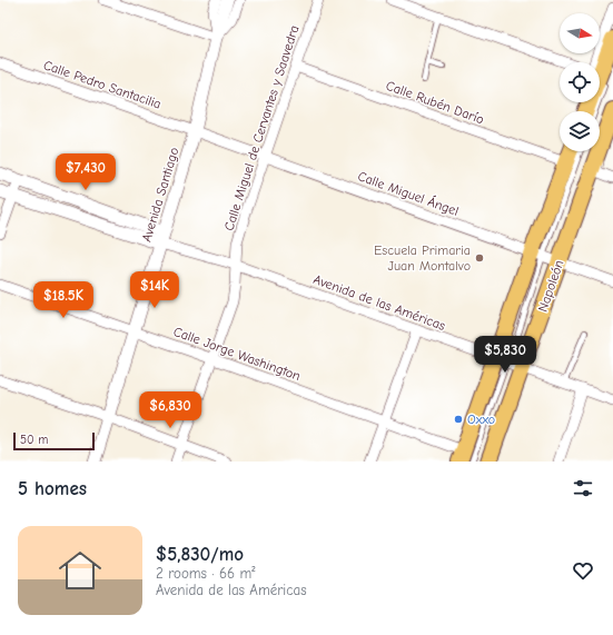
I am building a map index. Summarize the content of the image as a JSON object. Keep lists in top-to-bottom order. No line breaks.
{"streets":{"main road":["Napoleón"],"street":["Calle Pedro Santacilia","Calle Rubén Darío","Calle Miguel de Cervantes y Saavedra","Calle Miguel Ángel","Avenida Santiago","Avenida de las Américas","Calle Jorge Washington"]},"crossings":[["Calle Pedro Santacilia","Calle Miguel Ángel"],["Calle Pedro Santacilia","Avenida Santiago"],["Calle Rubén Darío","Calle Miguel de Cervantes y Saavedra"],["Calle Rubén Darío","Napoleón"],["Calle Miguel de Cervantes y Saavedra","Calle Miguel Ángel"],["Calle Miguel de Cervantes y Saavedra","Avenida de las Américas"],["Calle Miguel de Cervantes y Saavedra","Calle Jorge Washington"],["Calle Miguel Ángel","Avenida Santiago"],["Calle Miguel Ángel","Napoleón"],["Avenida Santiago","Avenida de las Américas"],["Avenida Santiago","Calle Jorge Washington"],["Napoleón","Avenida de las Américas"],["Napoleón","Calle Jorge Washington"]],"places":["Escuela Primaria Juan Montalvo","Oxxo"],"scale_bar":"50 m","north":"right","page":{"price":["$7,430","$14K","$18.5K","$5,830","$6,830"],"scale":"50 m","heading":"5 homes","list":[{"name":"$5,830/mo","note":"2 rooms · 66 m² · Avenida de las Américas"}]}}
